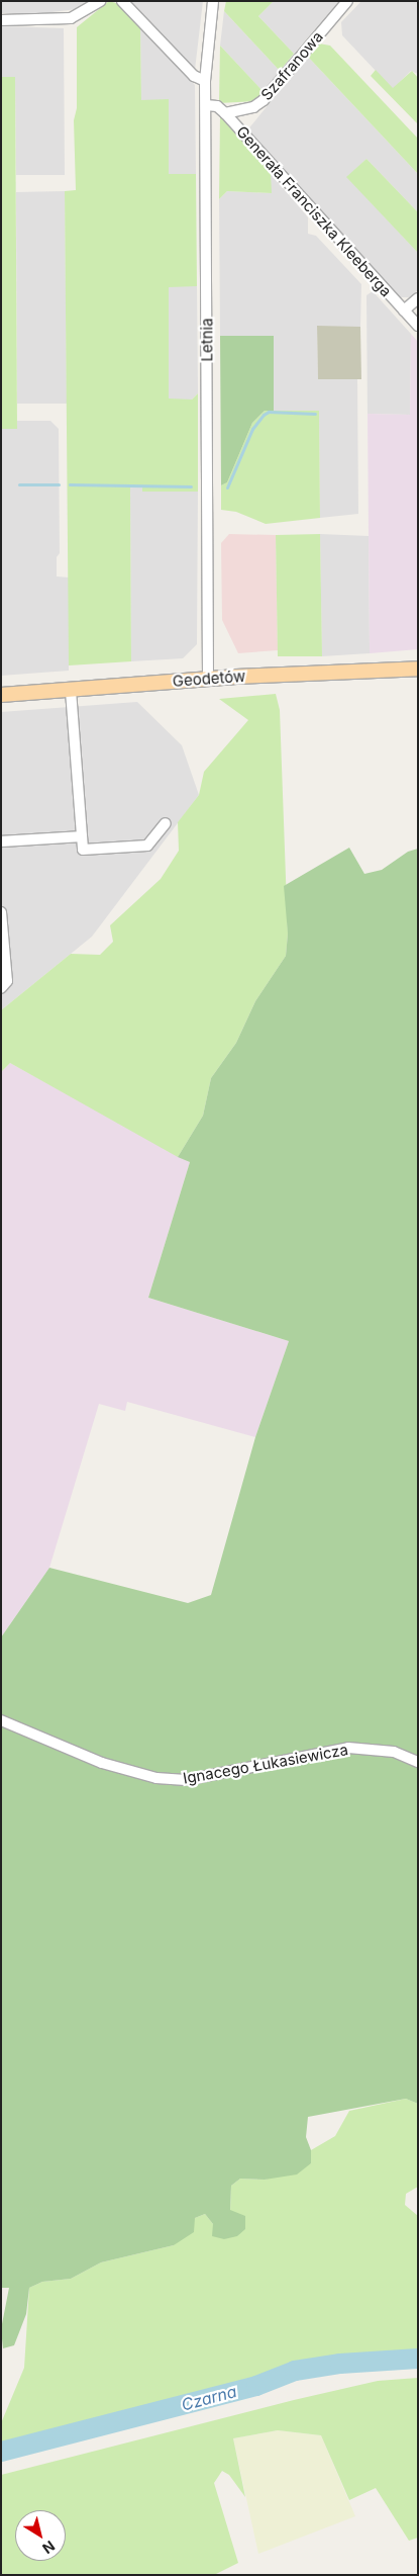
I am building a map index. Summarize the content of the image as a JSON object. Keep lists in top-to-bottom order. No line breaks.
{"streets":{"main road":["Geodetów"],"street":["Szafranowa","Generała Franciszka Kleeberga","Letnia","Ignacego Łukasiewicza"]},"crossings":[["Szafranowa","Generała Franciszka Kleeberga"],["Generała Franciszka Kleeberga","Letnia"],["Letnia","Geodetów"]],"water":["Czarna"],"north":"bottom right"}
